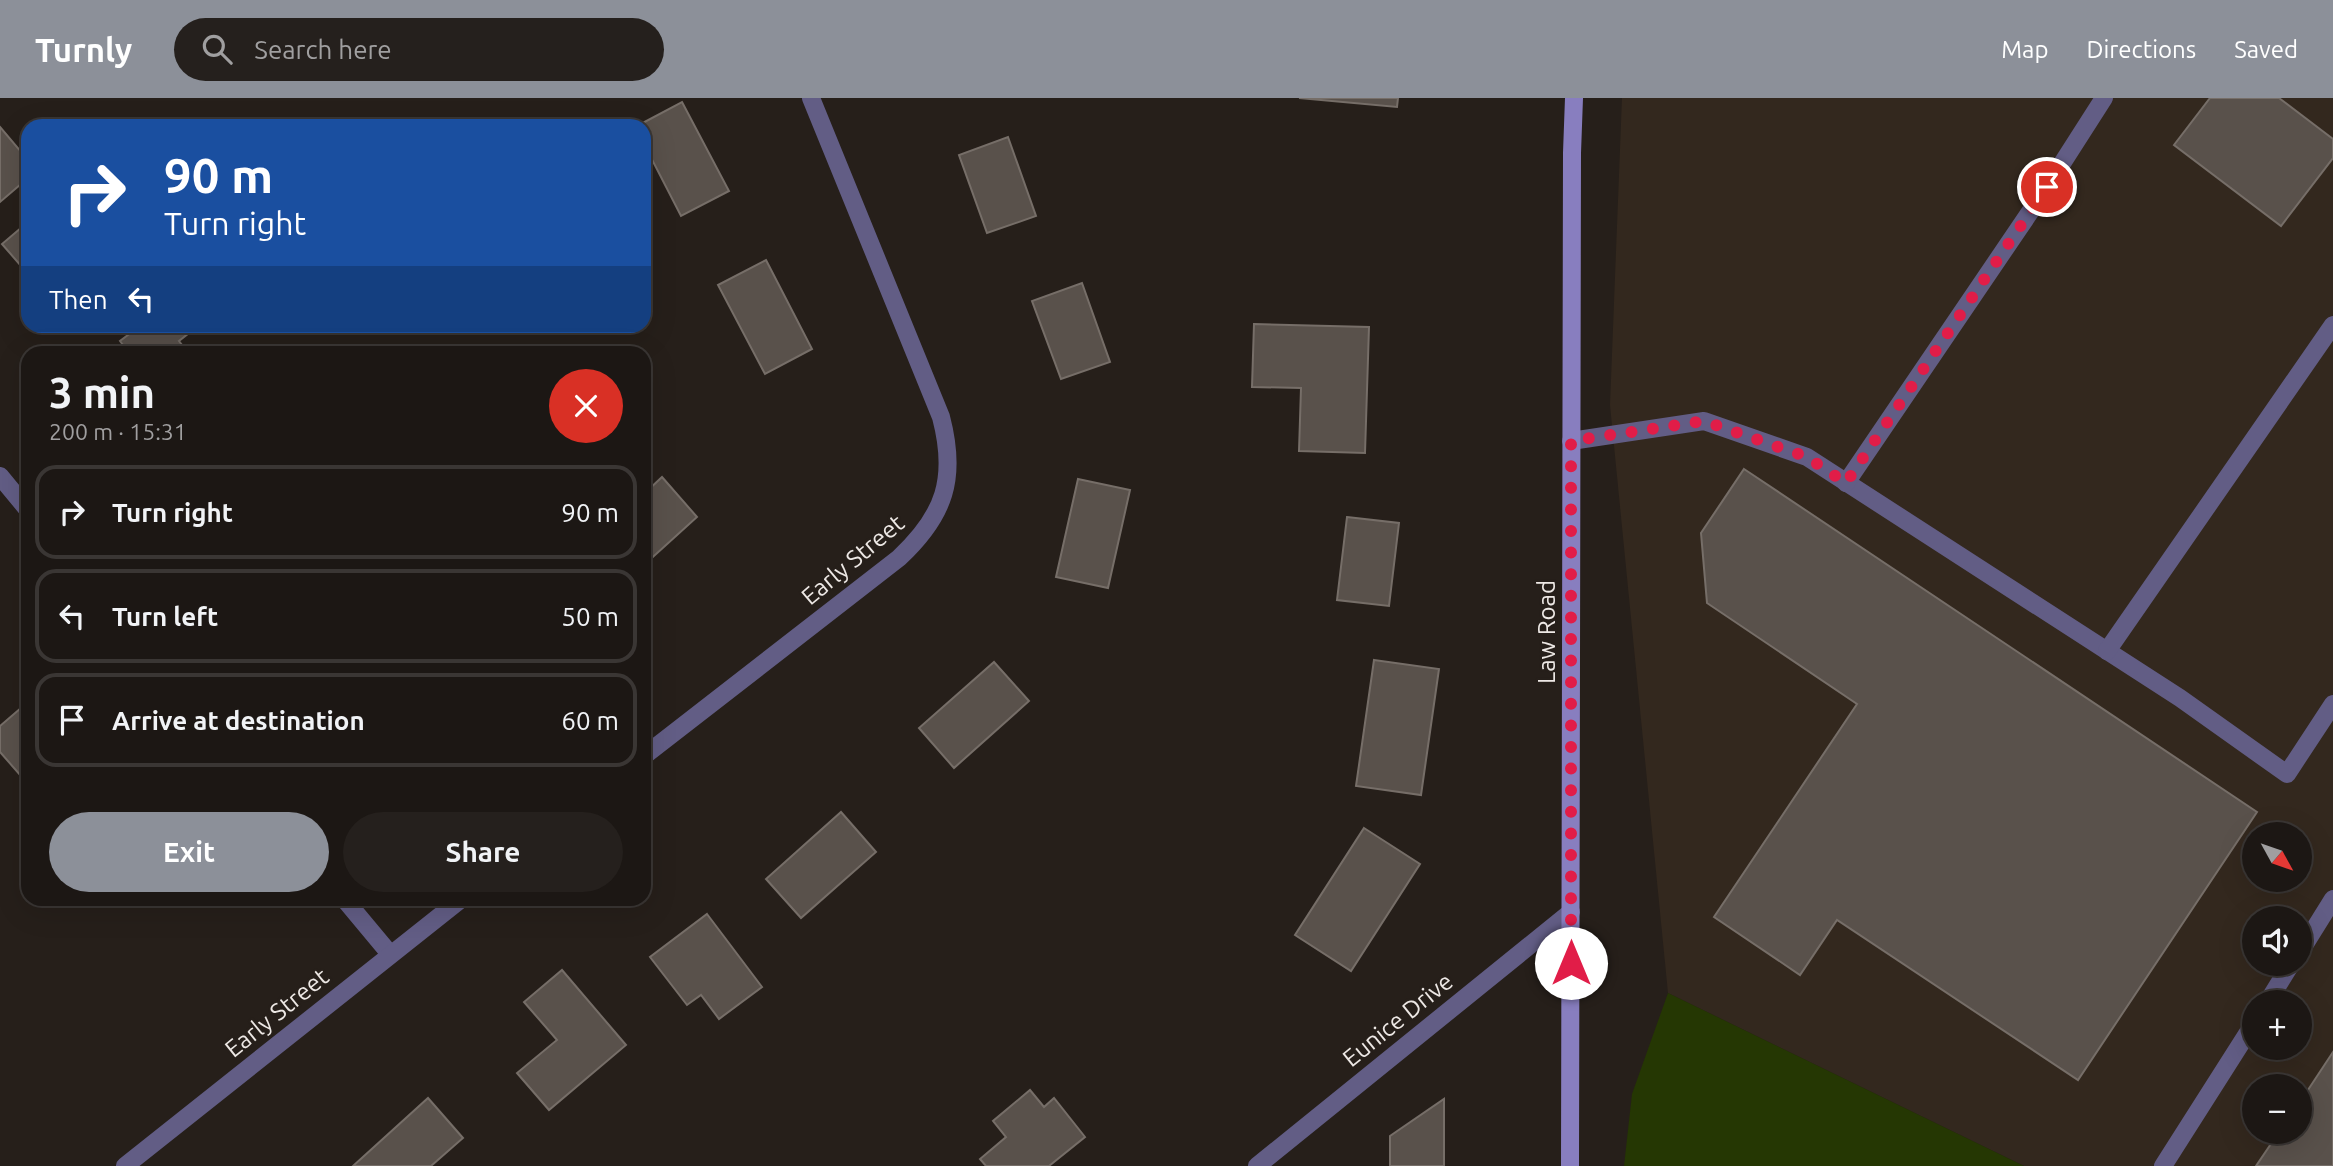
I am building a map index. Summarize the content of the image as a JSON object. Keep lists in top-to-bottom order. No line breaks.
{"streets":{"street":["Early Street","Law Road","Eunice Drive"]},"crossings":[["Law Road","Eunice Drive"]],"north":"bottom right","page":{"header":"Turnly","search":"Search here","nav":["Map","Directions","Saved"],"turn":["90 m","Turn right"],"then":"Then","heading":["3 min","200 m · 15:31"],"list":[{"name":"Turn right","value":"90 m"},{"name":"Turn left","value":"50 m"},{"name":"Arrive at destination","value":"60 m"}],"buttons":["Exit","Share"],"map_buttons":["+","−"]}}
